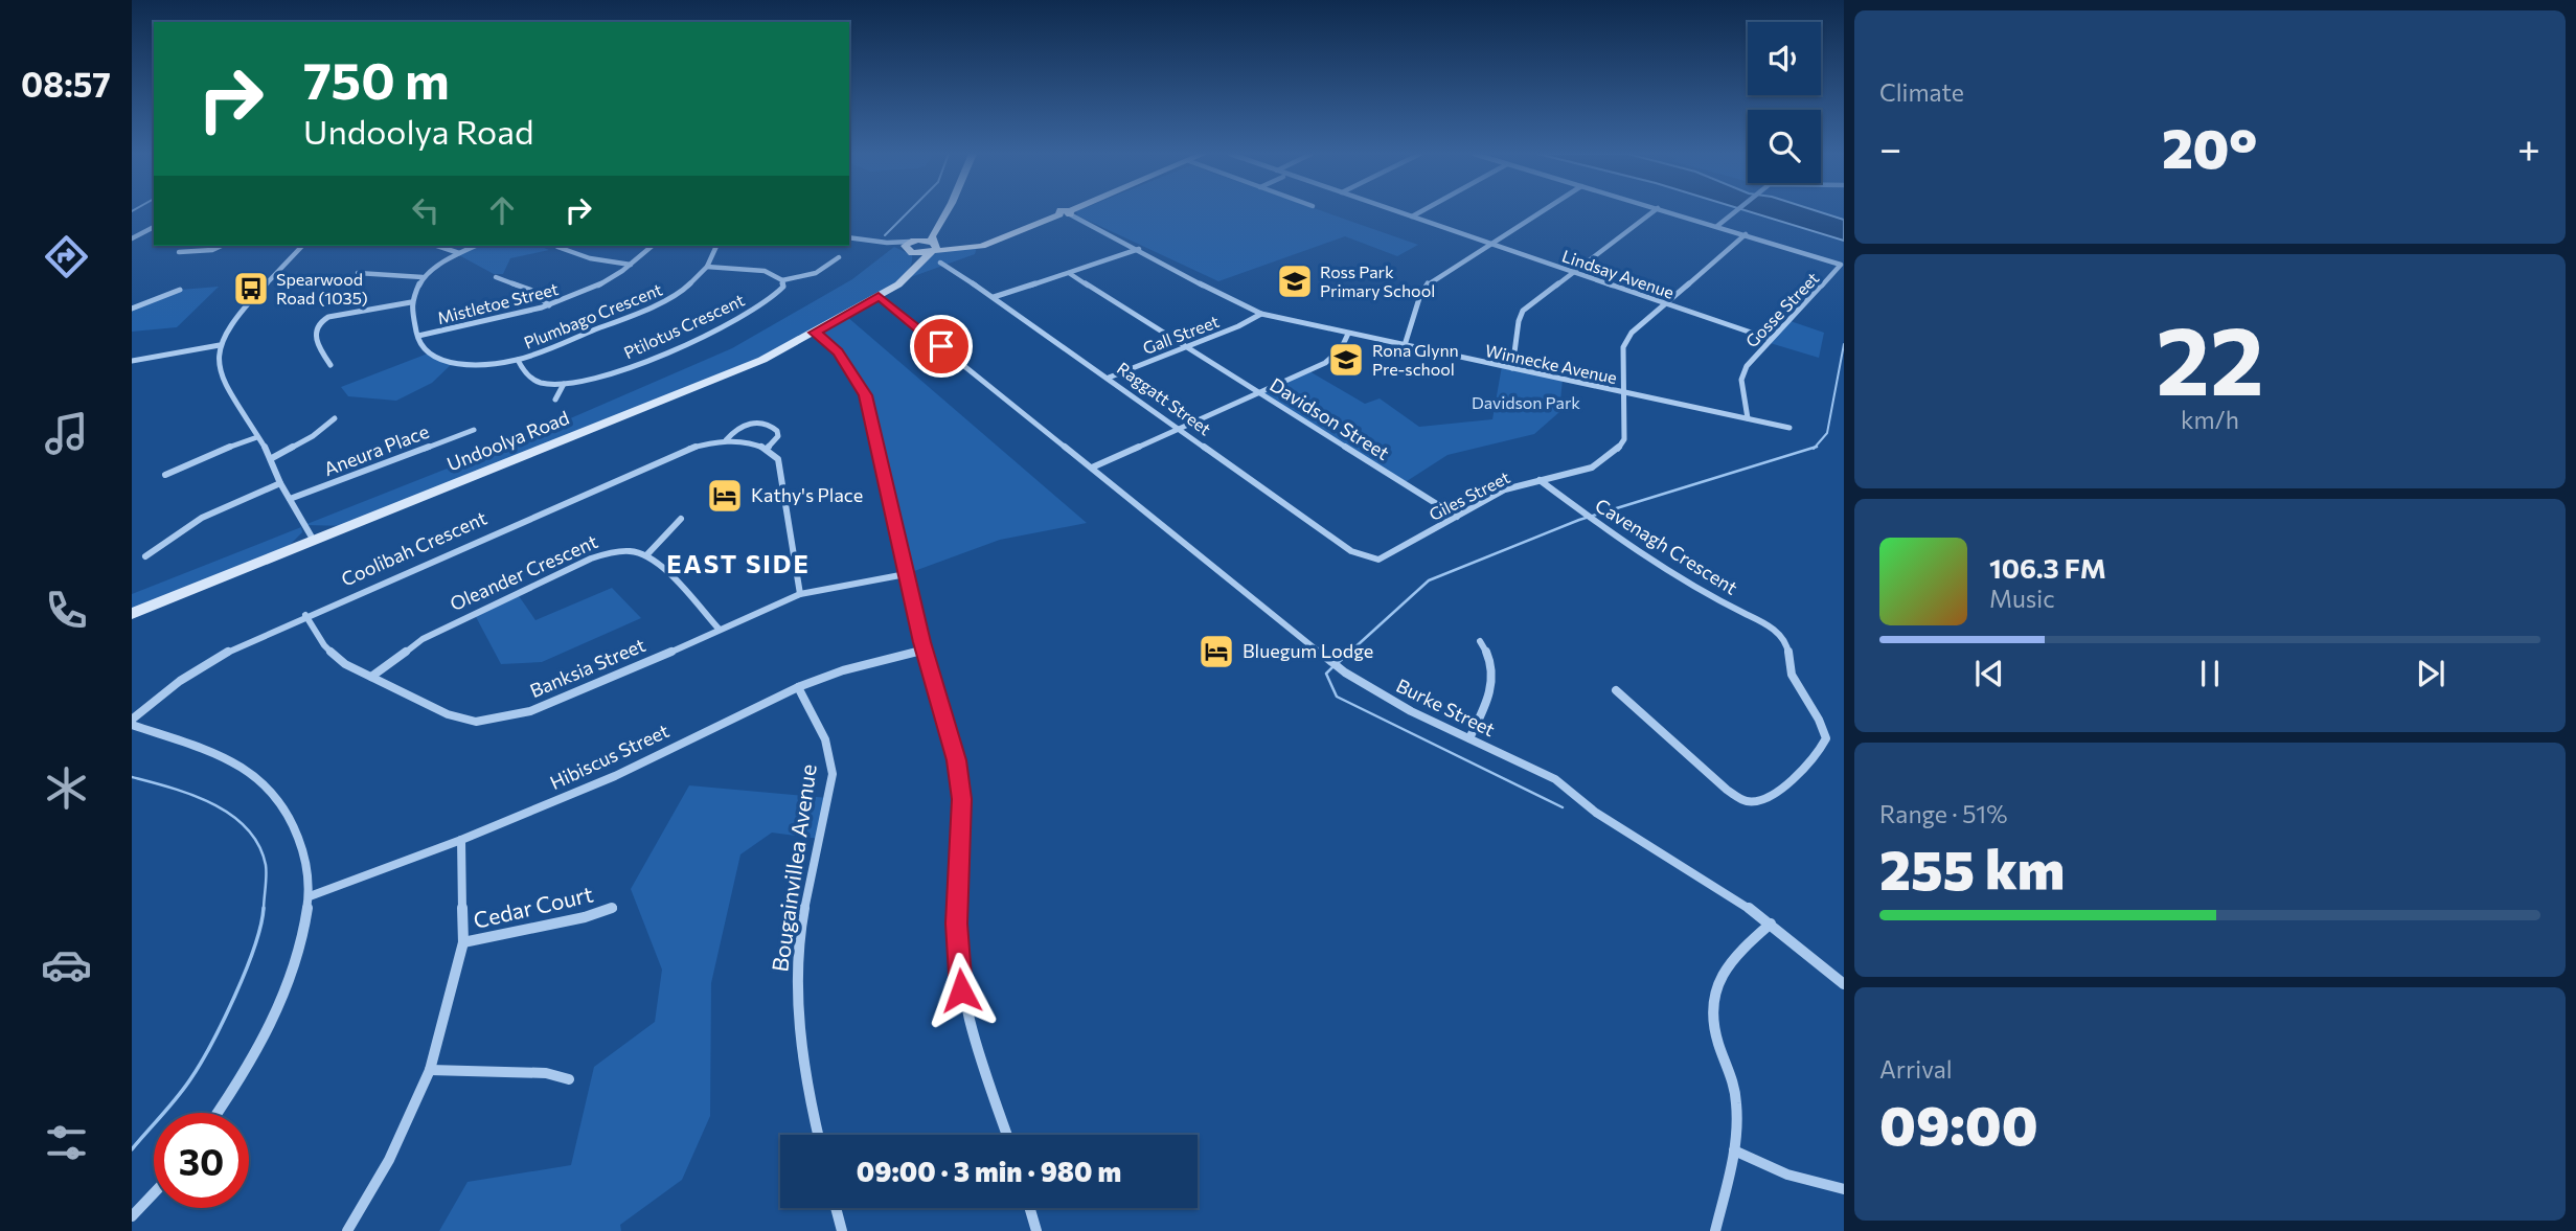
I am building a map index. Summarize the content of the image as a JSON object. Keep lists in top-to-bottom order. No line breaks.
{"streets":{"main road":["Undoolya Road"],"street":["Lindsay Avenue","Mistletoe Street","Gosse Street","Plumbago Crescent","Ptilotus Crescent","Gall Street","Winnecke Avenue","Raggatt Street","Davidson Street","Aneura Place","Giles Street","Cavenagh Crescent","Coolibah Crescent","Oleander Crescent","Banksia Street","Burke Street","Hibiscus Street","Bougainvillea Avenue","Cedar Court"]},"crossings":[["Lindsay Avenue","Gosse Street"],["Lindsay Avenue","Giles Street"],["Mistletoe Street","Plumbago Crescent"],["Gosse Street","Winnecke Avenue"],["Gosse Street","Giles Street"],["Plumbago Crescent","Ptilotus Crescent"],["Gall Street","Winnecke Avenue"],["Gall Street","Raggatt Street"],["Gall Street","Davidson Street"],["Winnecke Avenue","Giles Street"],["Raggatt Street","Giles Street"],["Davidson Street","Giles Street"],["Undoolya Road","Burke Street"],["Giles Street","Cavenagh Crescent"],["Coolibah Crescent","Banksia Street"],["Oleander Crescent","Banksia Street"],["Hibiscus Street","Bougainvillea Avenue"]],"districts":["EAST SIDE"],"parks":["Davidson Park"],"places":{"school or university":["Ross Park Primary School","Rona Glynn Pre-school"],"bus stop":["Spearwood Road (1035)"],"hotel":["Kathy's Place","Bluegum Lodge"]},"page":{"tabs":"08:57","tile":["Climate",["22","km/h"],["Range · 51%","255 km"],["Arrival","09:00"]],"turn":["750 m","Undoolya Road"],"heat":["−","20°","+"],"song":["106.3 FM","Music"],"limit":"30","trip":"09:00 · 3 min · 980 m"}}
